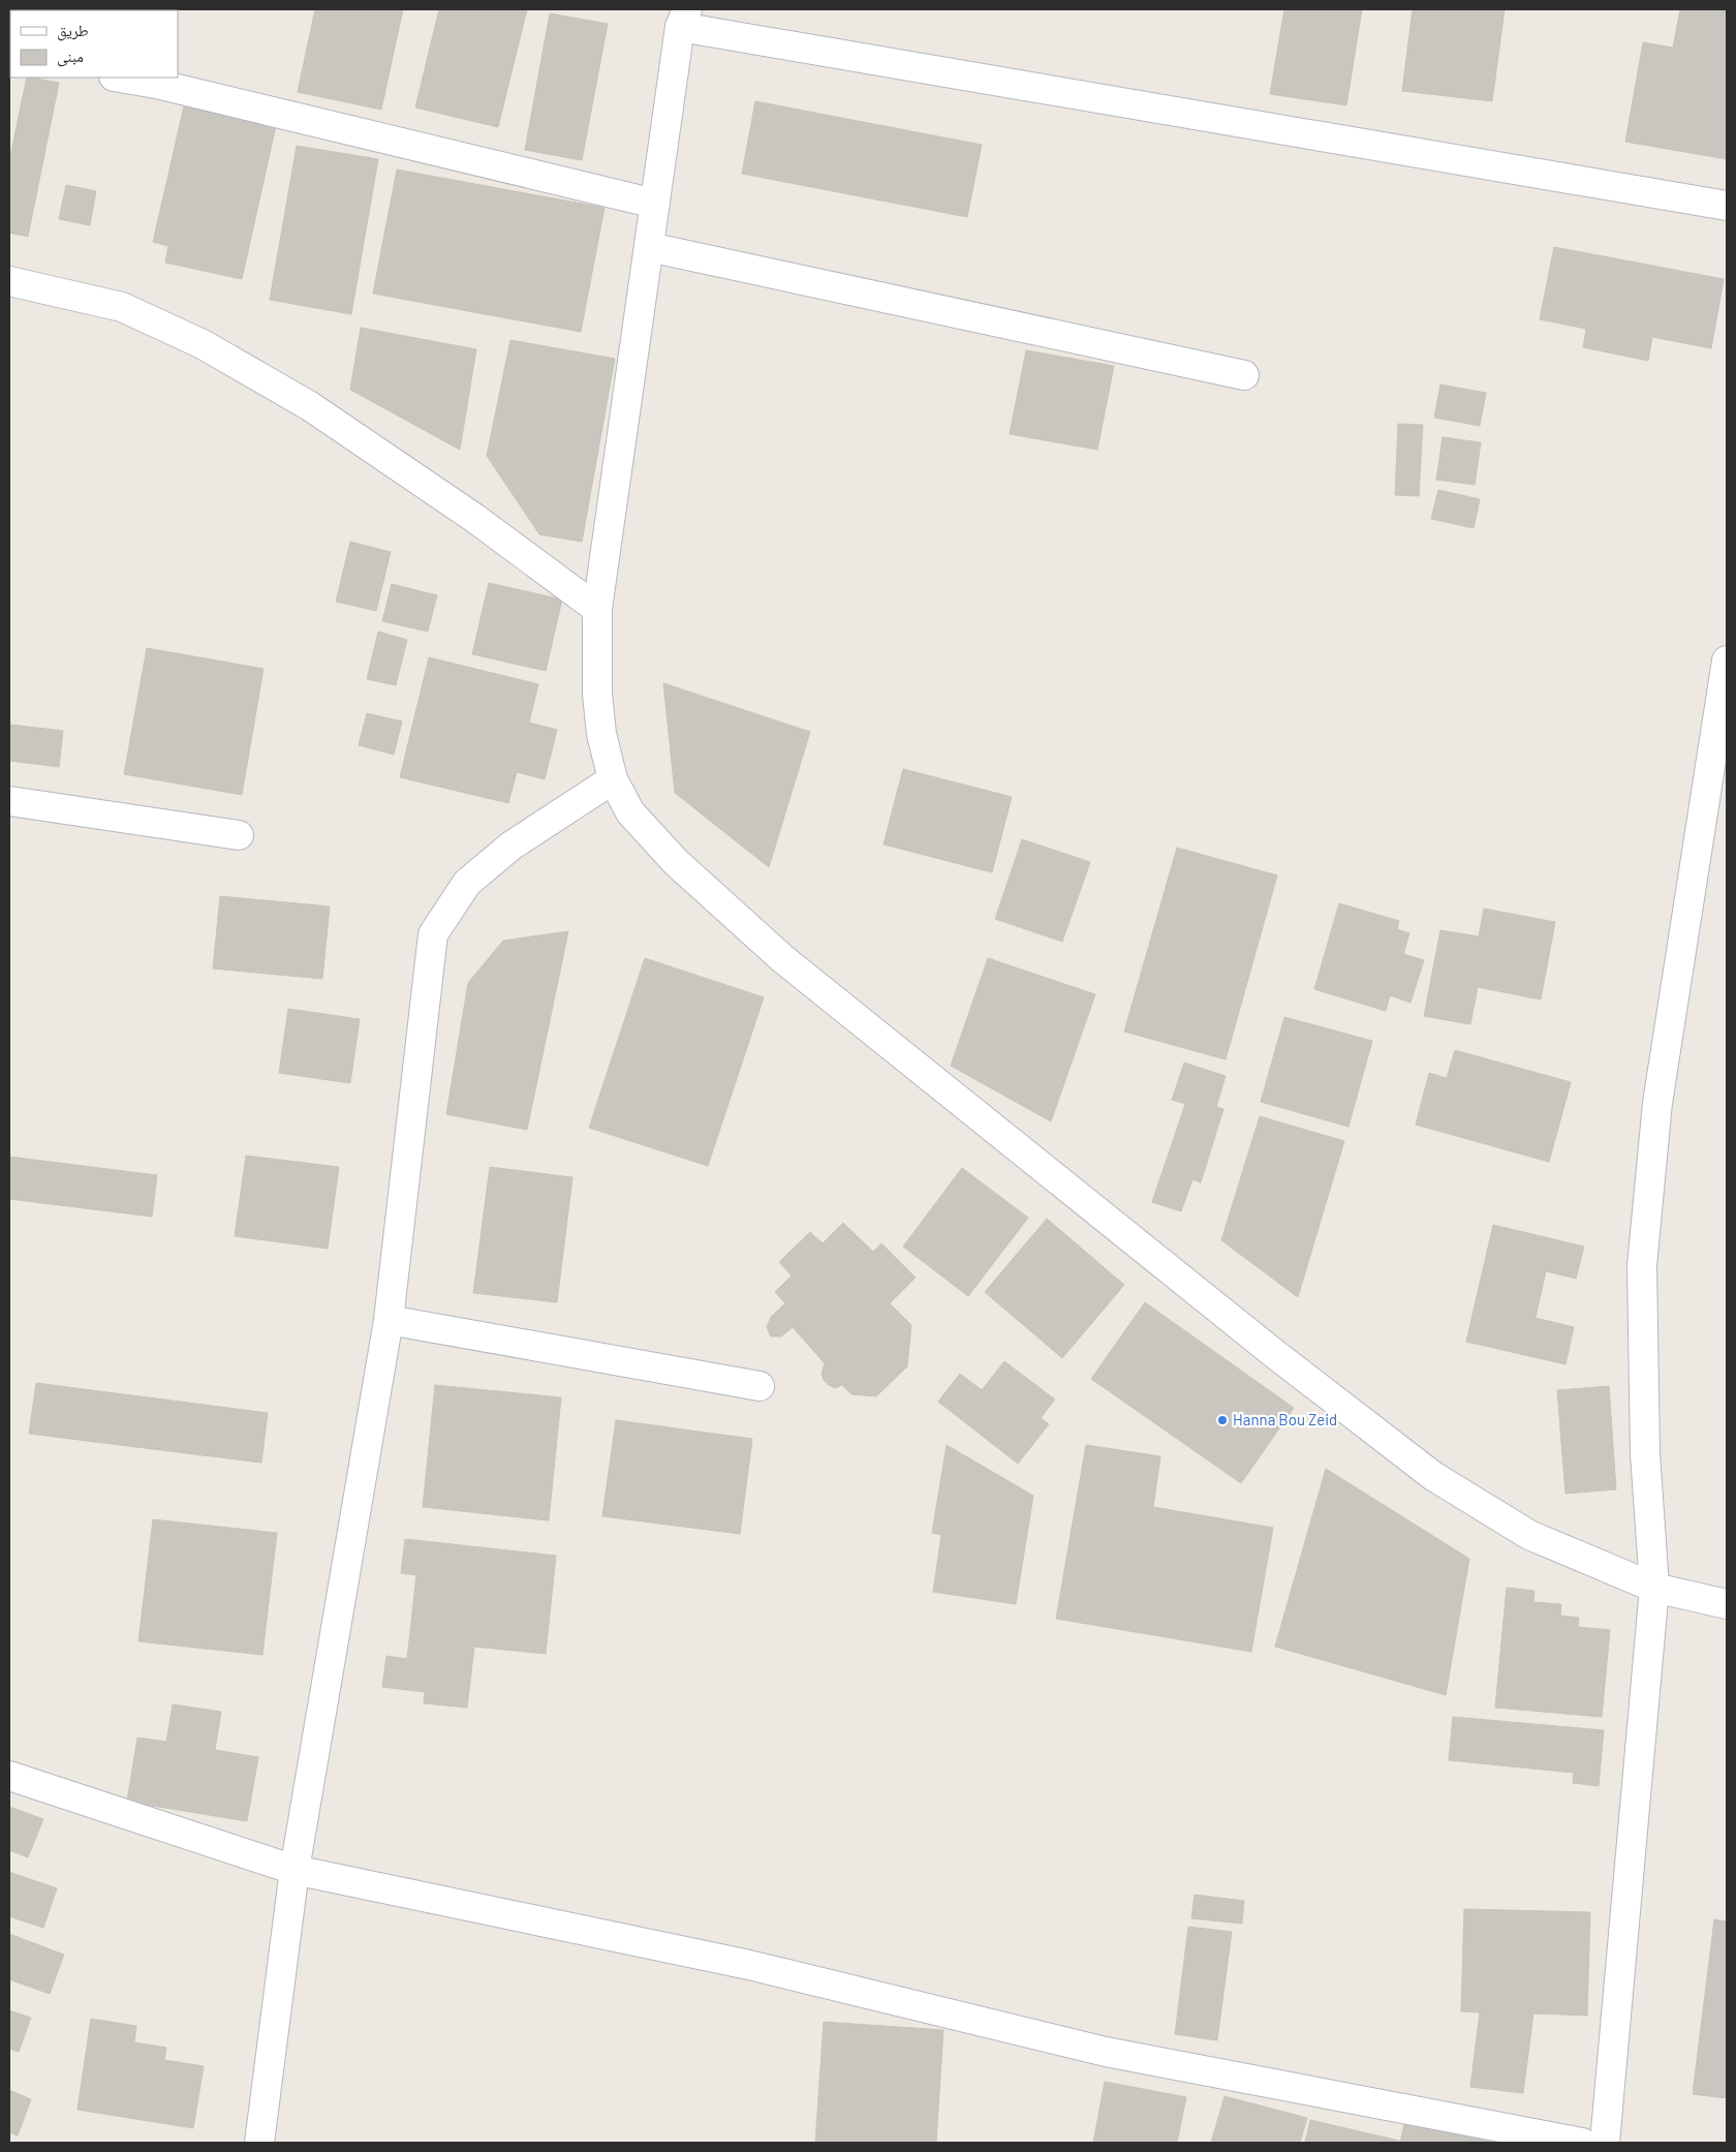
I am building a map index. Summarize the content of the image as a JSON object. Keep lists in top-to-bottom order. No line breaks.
{"places":["Hanna Bou Zeid"],"legend":["طريق","مبنى"]}
